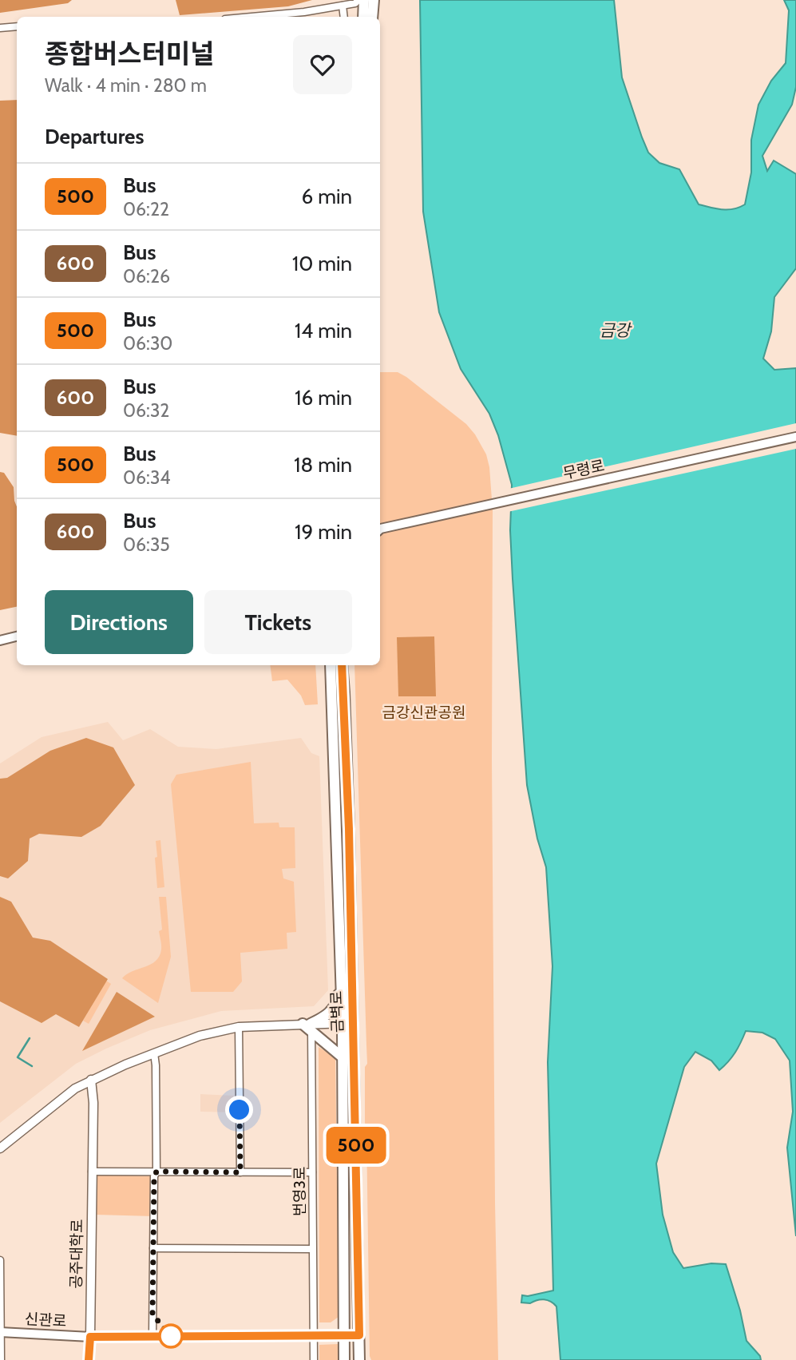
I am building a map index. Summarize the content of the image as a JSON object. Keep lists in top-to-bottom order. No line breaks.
{"streets":{"main road":["무령로","금벽로","신관로"],"street":["번영3로","공주대학로"]},"crossings":[["금벽로","신관로"],["번영3로","신관로"],["공주대학로","신관로"]],"water":["금강"],"parks":["금강신관공원"],"lines":["bus line 500"],"page":{"on_map":"500","heading":[["종합버스터미널","Walk · 4 min · 280 m"],"Departures"],"list":[{"mark":"500","name":"Bus","note":"06:22","value":"6 min"},{"mark":"600","name":"Bus","note":"06:26","value":"10 min"},{"mark":"500","name":"Bus","note":"06:30","value":"14 min"},{"mark":"600","name":"Bus","note":"06:32","value":"16 min"},{"mark":"500","name":"Bus","note":"06:34","value":"18 min"},{"mark":"600","name":"Bus","note":"06:35","value":"19 min"}],"buttons":["Directions","Tickets"]}}
